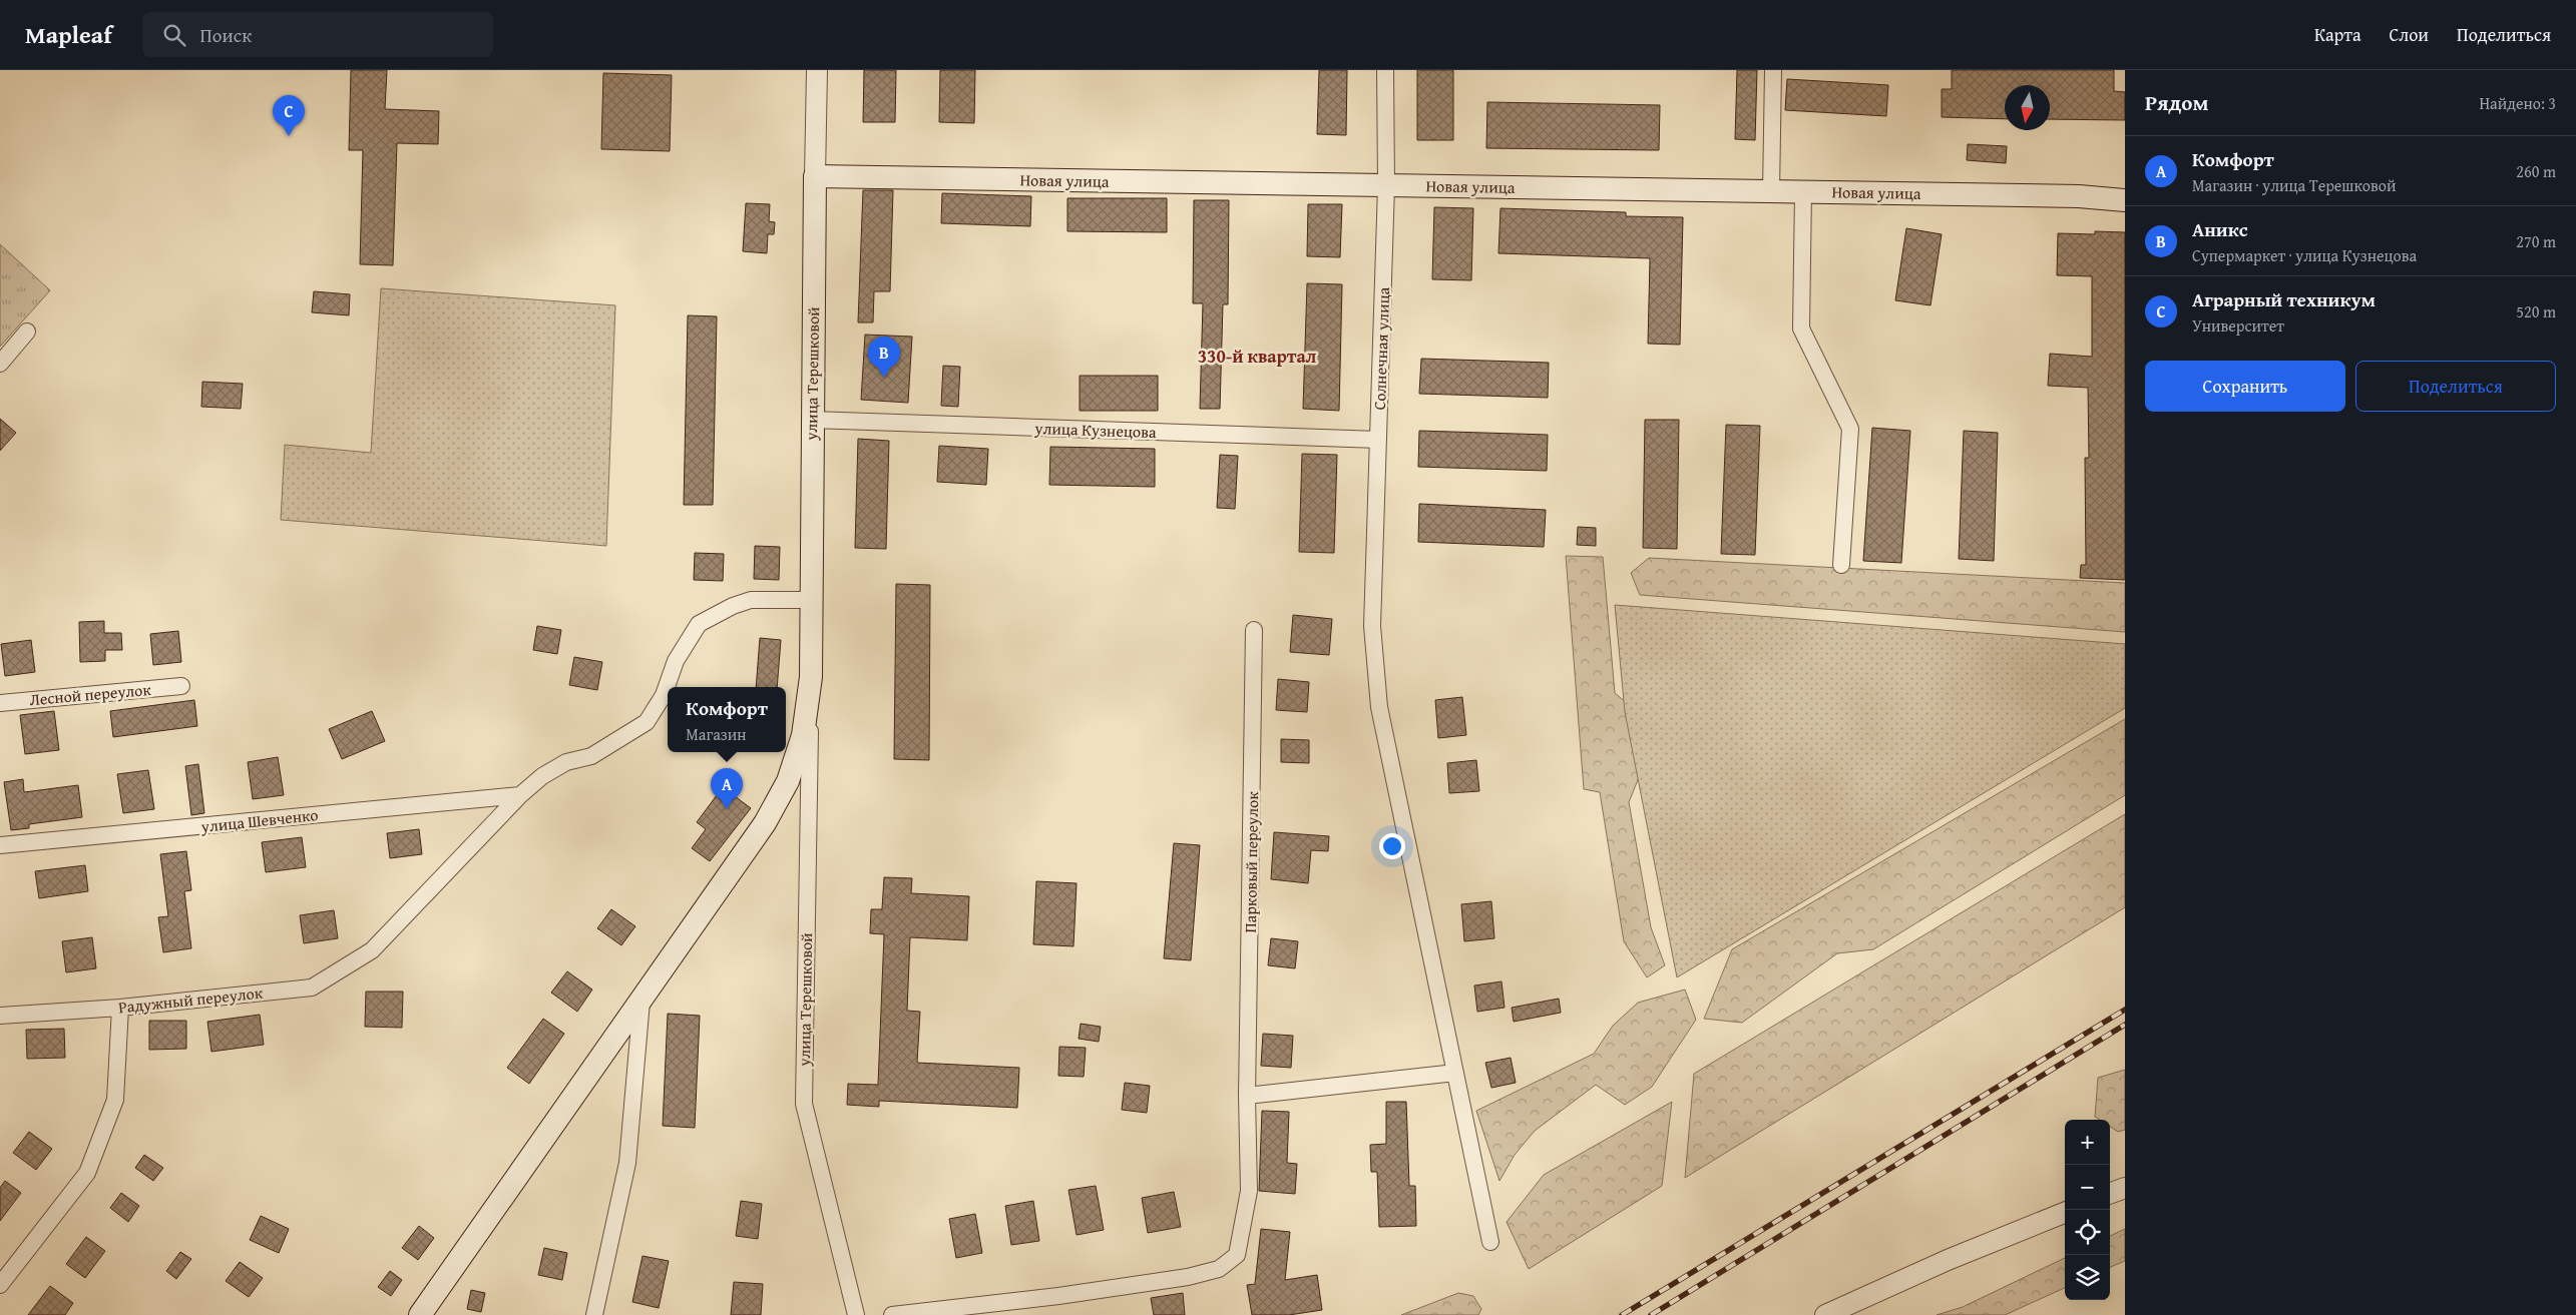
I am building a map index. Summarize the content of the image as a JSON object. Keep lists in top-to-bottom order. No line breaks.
{"streets":{"main road":["Новая улица","улица Терешковой"],"street":["Солнечная улица","улица Кузнецова","Лесной переулок","улица Шевченко","Парковый переулок","Радужный переулок"]},"crossings":[["Новая улица","Солнечная улица"],["Новая улица","улица Терешковой"],["Солнечная улица","улица Кузнецова"],["улица Терешковой","улица Кузнецова"],["улица Терешковой","Радужный переулок"],["улица Шевченко","Радужный переулок"]],"districts":["330-й квартал"],"north":"bottom","page":{"header":"Mapleaf","search":"Поиск","nav":["Карта","Слои","Поделиться"],"heading":["Рядом","Найдено: 3"],"pins":["C","B","A"],"list":[{"mark":"A","name":"Комфорт","note":"Магазин · улица Терешковой","value":"260 m"},{"mark":"B","name":"Аникс","note":"Супермаркет · улица Кузнецова","value":"270 m"},{"mark":"C","name":"Аграрный техникум","note":"Университет","value":"520 m"}],"buttons":["Сохранить","Поделиться"],"popup":["Комфорт","Магазин"],"map_buttons":["+","−"]}}
